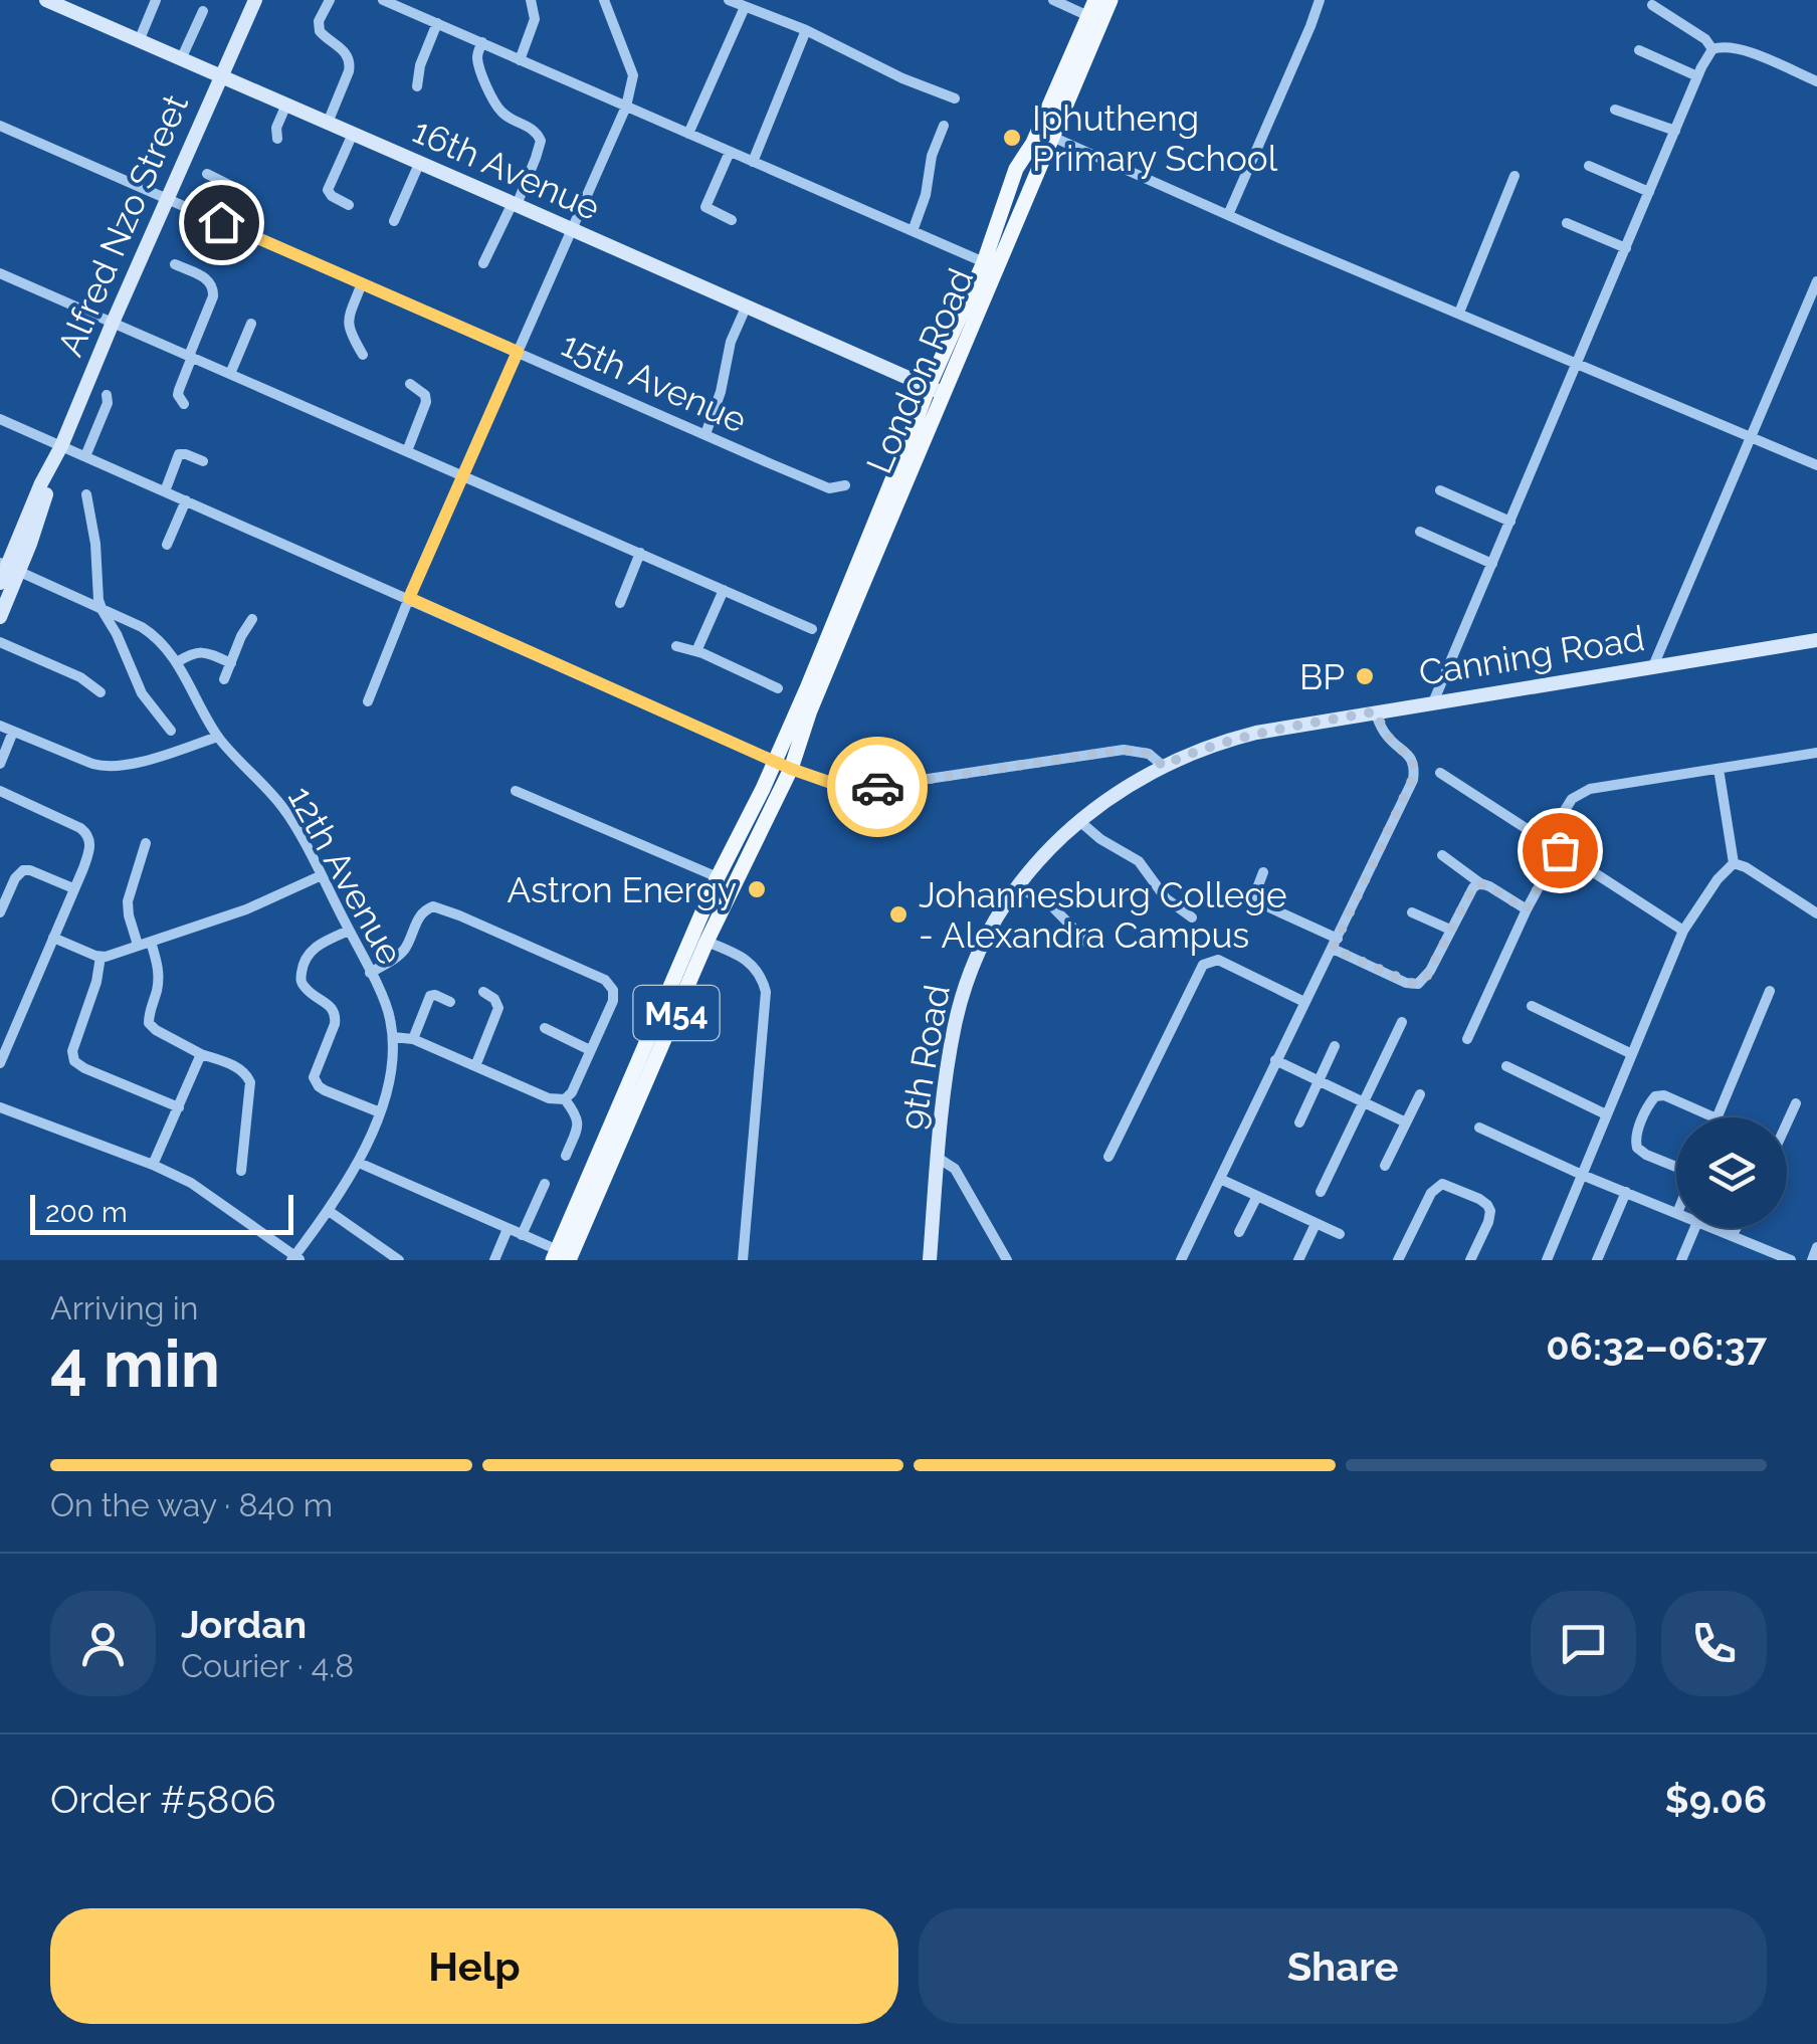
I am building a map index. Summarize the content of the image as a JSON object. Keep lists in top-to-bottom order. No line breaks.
{"streets":{"main road":["London Road","M54"],"street":["16th Avenue","Alfred Nzo Street","15th Avenue","Canning Road","12th Avenue","9th Road"]},"crossings":[["16th Avenue","Alfred Nzo Street"],["16th Avenue","London Road"],["Alfred Nzo Street","15th Avenue"],["Alfred Nzo Street","12th Avenue"],["London Road","M54"],["Canning Road","9th Road"]],"places":["Iphutheng Primary School","BP","Astron Energy","Johannesburg College - Alexandra Campus"],"scale_bar":"200 m","page":{"scale":"200 m","heading":["4 min","Arriving in","06:32–06:37"],"panel":["Jordan","Courier · 4.8","Order #5806","$9.06"],"bar":"On the way · 840 m","buttons":["Help","Share"]}}
